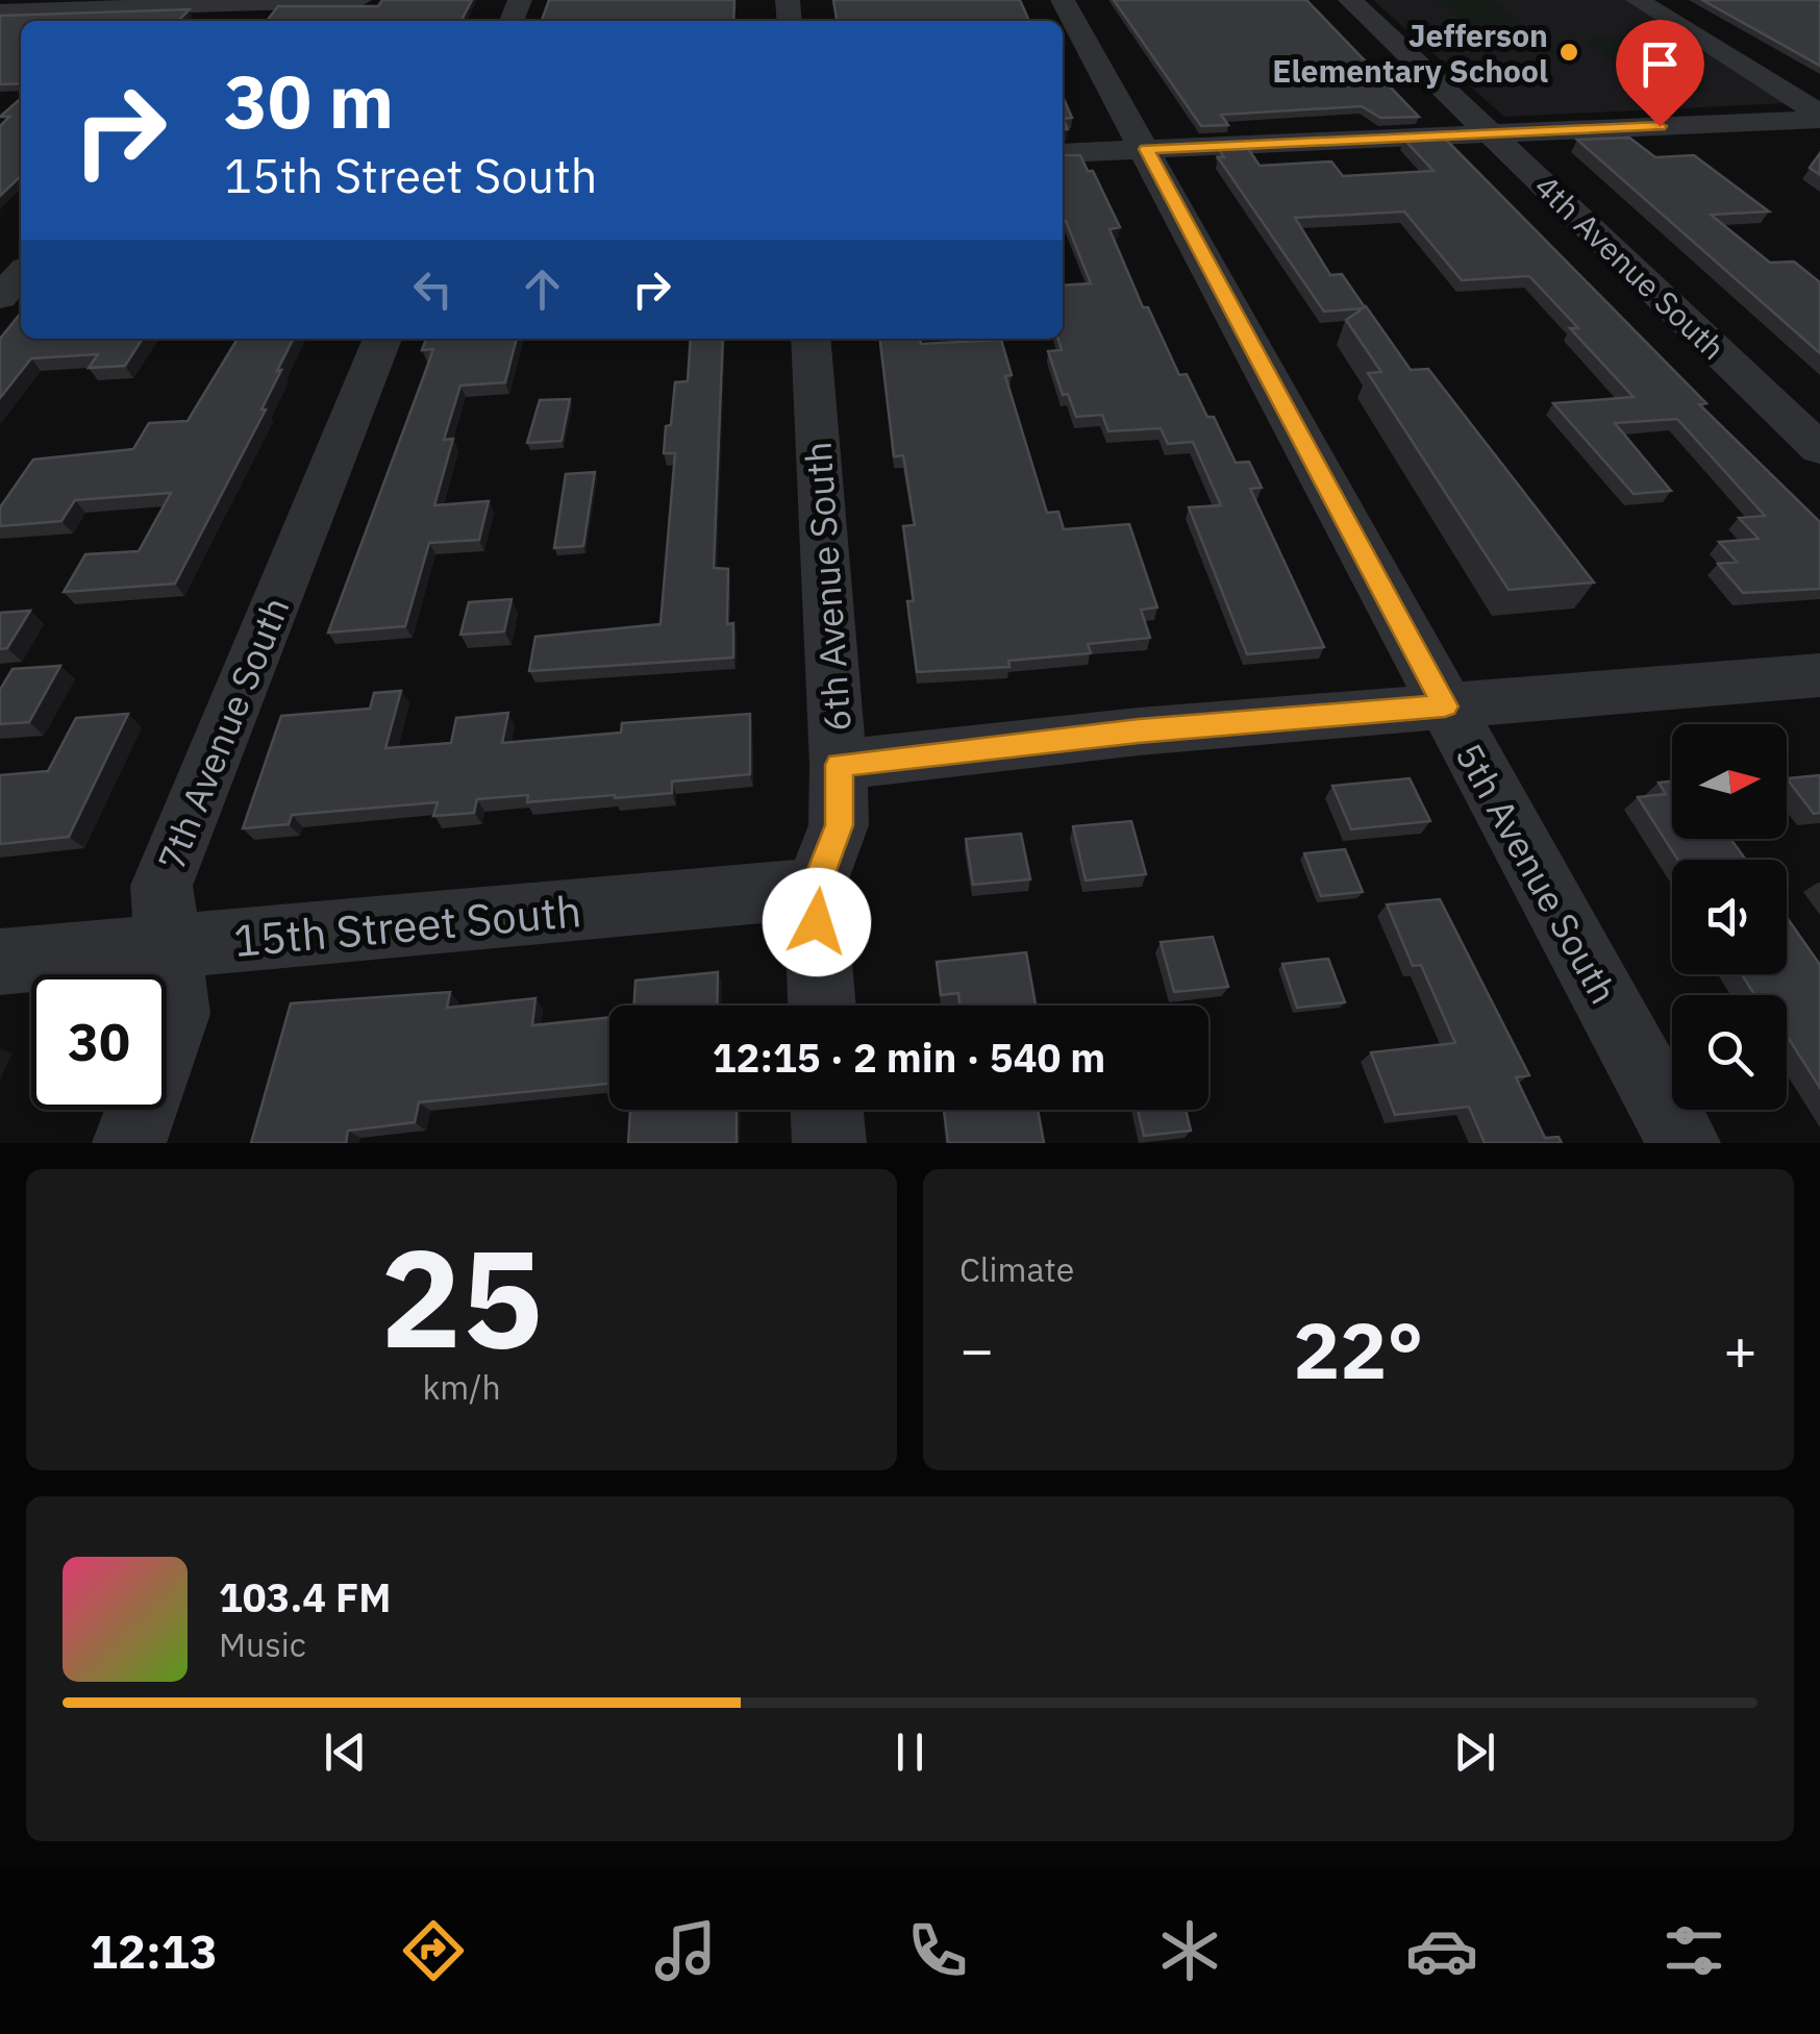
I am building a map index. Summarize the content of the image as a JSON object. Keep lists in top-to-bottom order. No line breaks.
{"streets":{"street":["4th Avenue South","6th Avenue South","7th Avenue South","5th Avenue South","15th Street South"]},"crossings":[["6th Avenue South","15th Street South"],["7th Avenue South","15th Street South"]],"places":["Jefferson Elementary School"],"north":"right","page":{"turn":["30 m","15th Street South"],"limit":"30","trip":"12:15 · 2 min · 540 m","tile":[["25","km/h"],"Climate"],"heat":["−","22°","+"],"song":["103.4 FM","Music"],"tabs":"12:13"}}
